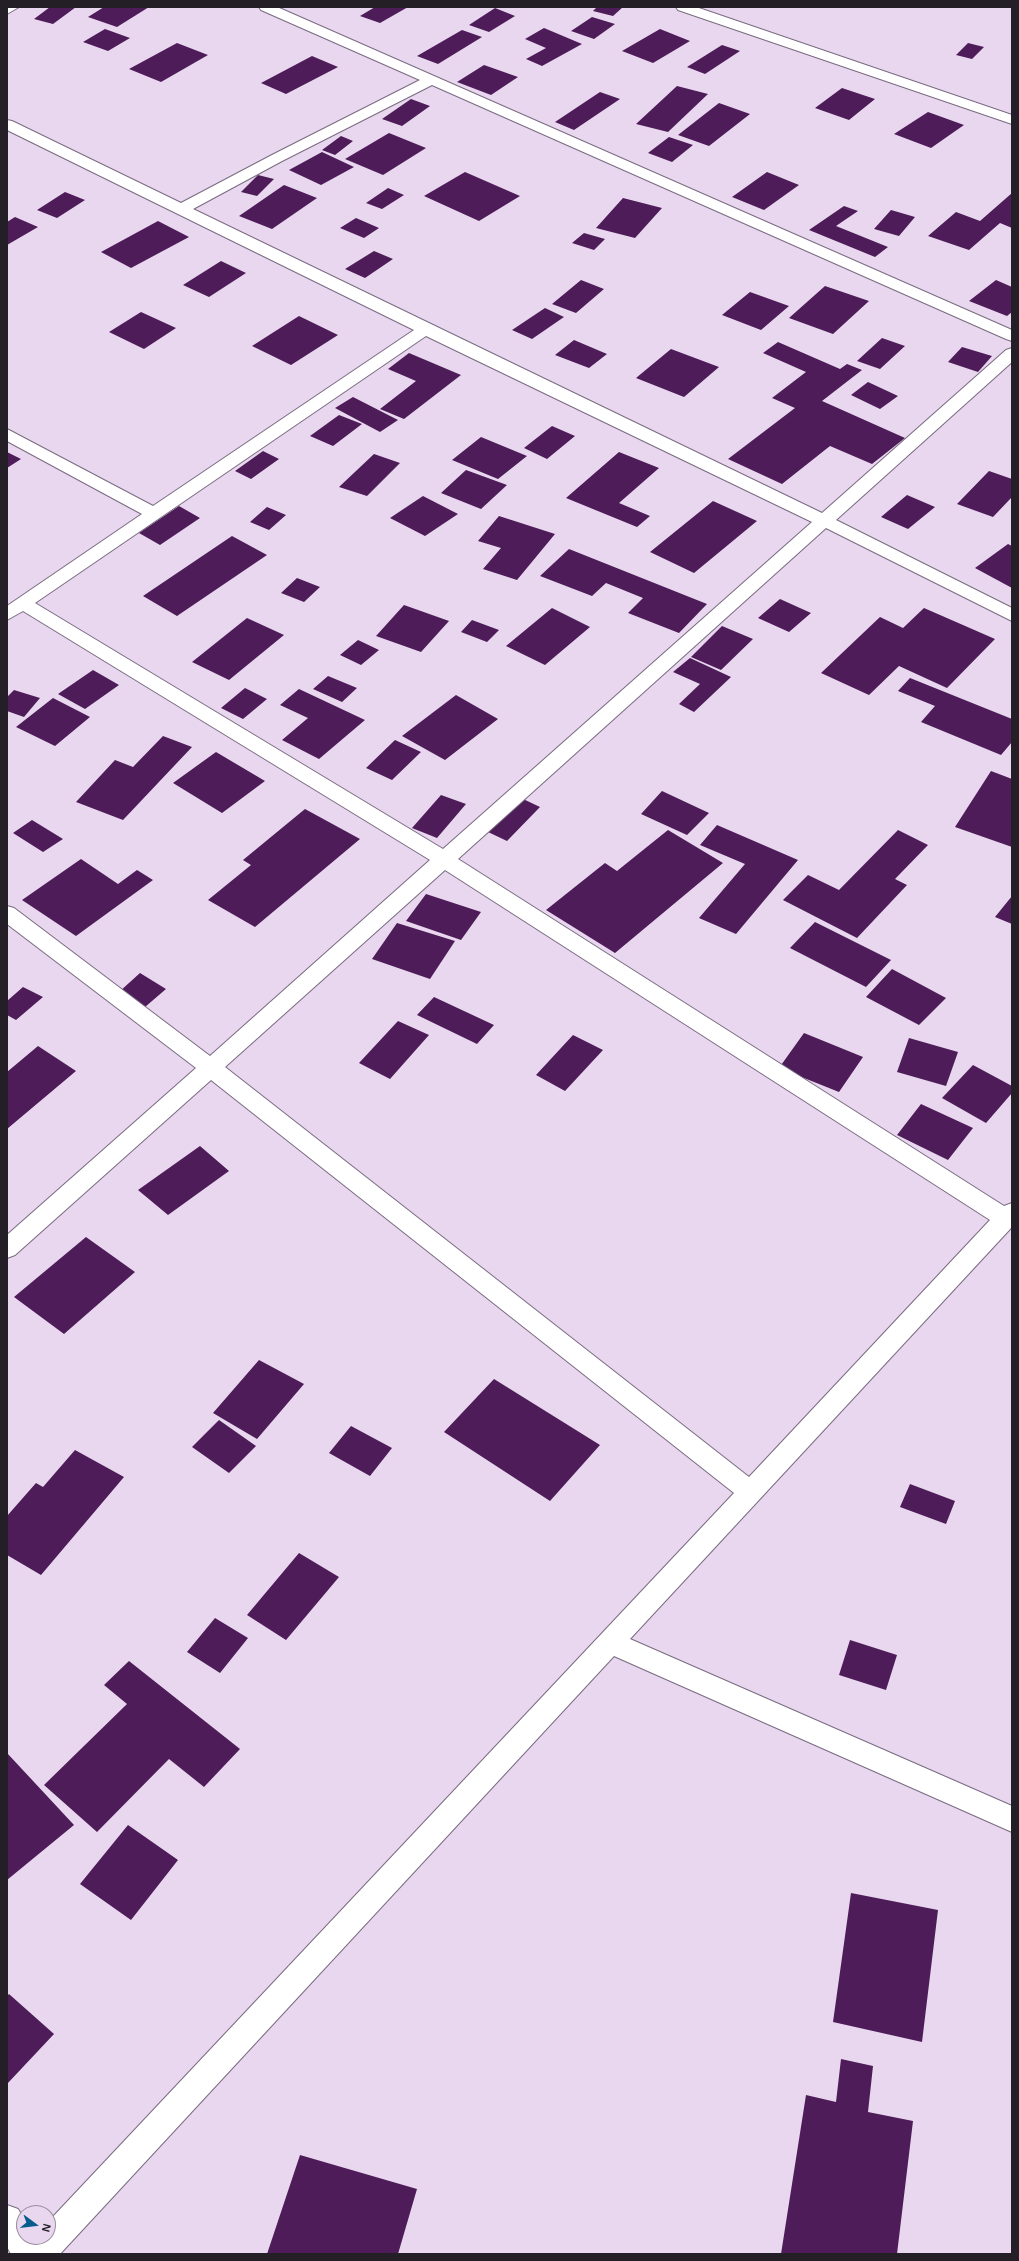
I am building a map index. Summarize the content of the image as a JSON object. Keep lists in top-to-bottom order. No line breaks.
{"north":"right"}
